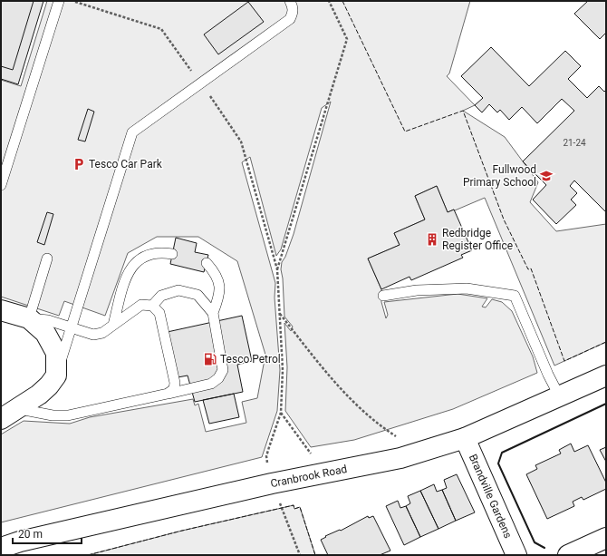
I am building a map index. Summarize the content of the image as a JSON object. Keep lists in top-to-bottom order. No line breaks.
{"streets":{"main road":["Cranbrook Road","Brandville Gardens"]},"crossings":[["Cranbrook Road","Brandville Gardens"]],"places":{"parking":["Tesco Car Park"],"school or university":["Fullwood Primary School"],"building":["Redbridge Register Office"],"fuel station":["Tesco Petrol"]},"house_numbers":["21-24"],"scale_bar":"20 m"}
